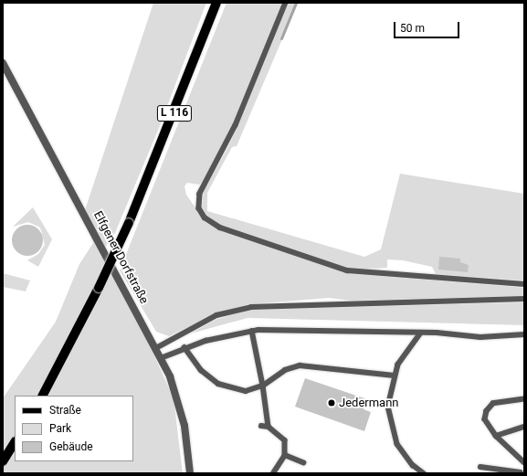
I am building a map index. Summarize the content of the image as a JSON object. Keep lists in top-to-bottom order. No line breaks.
{"streets":{"main road":["L 116"],"street":["Elfgener Dorfstraße"]},"places":["Jedermann"],"legend":["Straße","Park","Gebäude"],"scale_bar":"50 m"}
